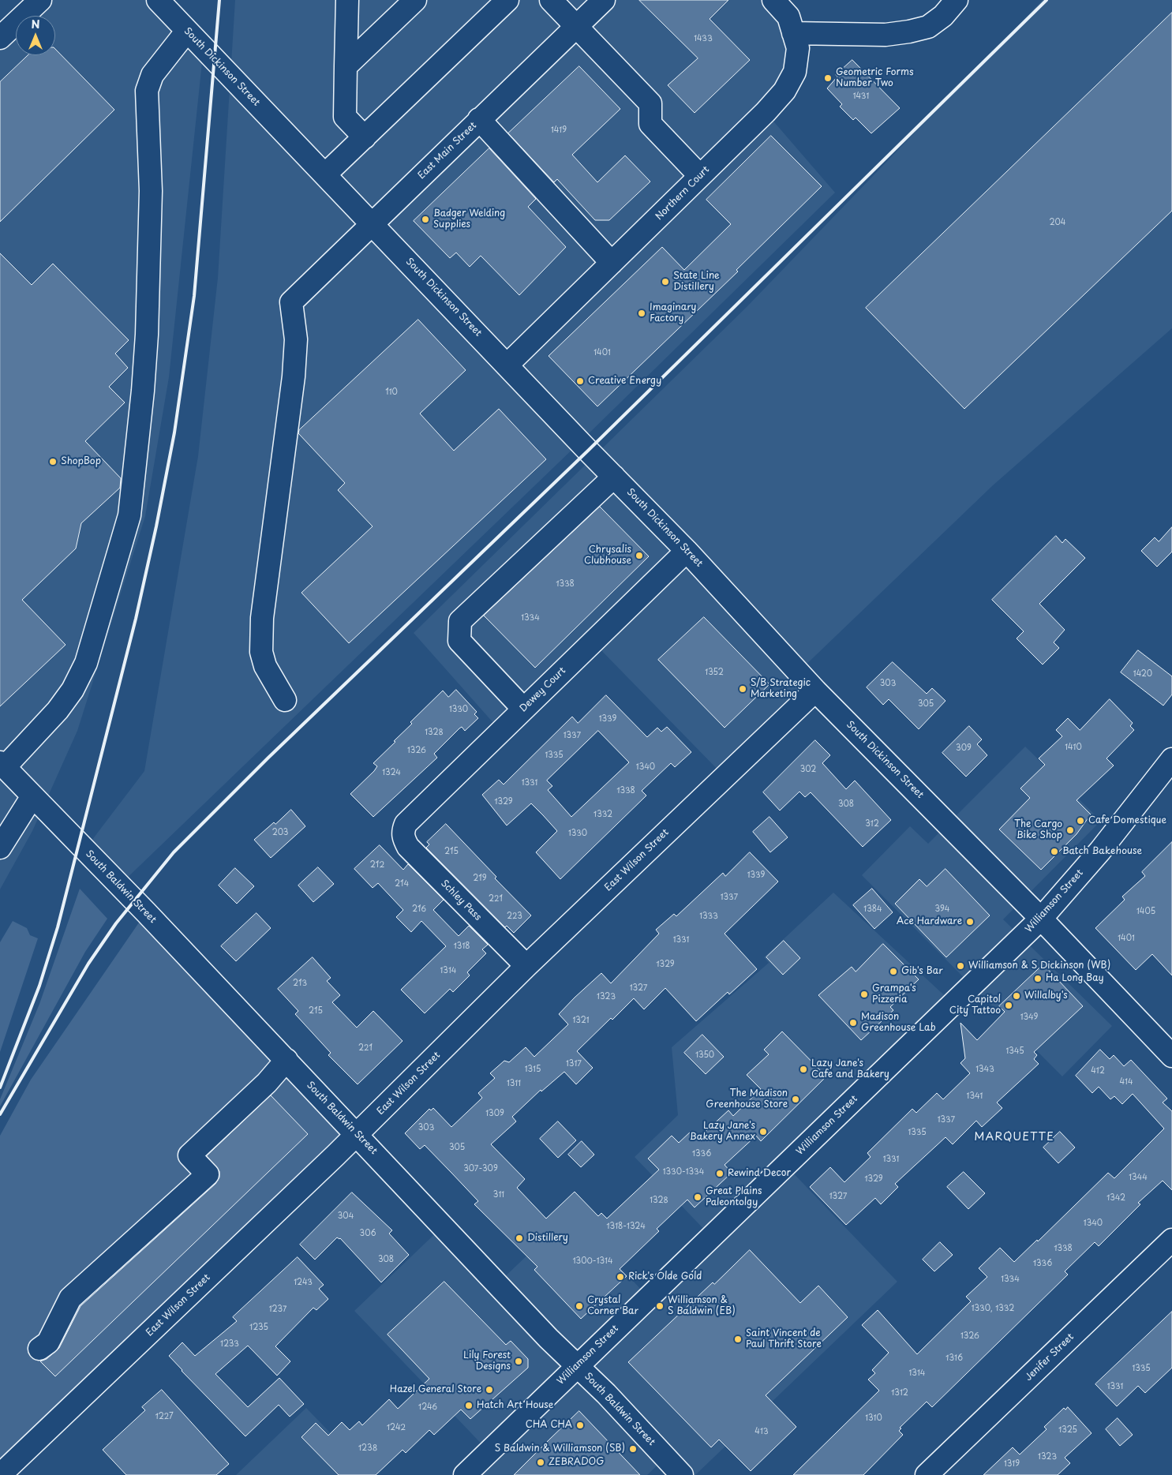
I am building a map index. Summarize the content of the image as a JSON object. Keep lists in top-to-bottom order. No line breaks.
{"streets":{"street":["South Dickinson Street","East Main Street","Northern Court","Dewey Court","East Wilson Street","South Baldwin Street","Schley Pass","Williamson Street","Jenifer Street"]},"crossings":[["South Dickinson Street","East Main Street"],["South Dickinson Street","Northern Court"],["South Dickinson Street","Dewey Court"],["South Dickinson Street","East Wilson Street"],["South Dickinson Street","Williamson Street"],["Dewey Court","Schley Pass"],["East Wilson Street","South Baldwin Street"],["East Wilson Street","Schley Pass"],["South Baldwin Street","Williamson Street"]],"districts":["MARQUETTE"],"places":["Geometric Forms Number Two","Badger Welding Supplies","State Line Distillery","Imaginary Factory","Creative Energy","ShopBop","Chrysalis Clubhouse","S/B Strategic Marketing","Cafe Domestique","The Cargo Bike Shop","Batch Bakehouse","Ace Hardware","Williamson & S Dickinson (WB)","Gib's Bar","Ha Long Bay","Grampa's Pizzeria","Willalby's","Capitol City Tattoo","Madison Greenhouse Lab","Lazy Jane's Cafe and Bakery","The Madison Greenhouse Store","Lazy Jane's Bakery Annex","Rewind Decor","Great Plains Paleontolgy","Distillery","Rick's Olde Gold","Crystal Corner Bar","Williamson & S Baldwin (EB)","Saint Vincent de Paul Thrift Store","Lily Forest Designs","Hazel General Store","Hatch Art House","CHA CHA","S Baldwin & Williamson (SB)","ZEBRADOG"],"house_numbers":["1433","1431","1419","204","1401","110","1338","1334","1352","1420","303","305","1330","1339","1328","1337","1410","309","1326","1335","1340","302","1324","1331","1338","1329","308","1332","312","203","1330","215","212","1339","219","214","1337","221","216","1384","394","1405","223","1333","1401","1331","1318","1329","1314","213","1327","1323","215","1349","1321","221","1345","1350","1317","1315","1343","412","414","1311","1341","1309","1337","303","1335","305","1336","1331","307-309","1330-1334","1344","1329","311","1327","1342","1328","304","1340","1318-1324","306","1338","308","1300-1314","1336","1334","1243","1330, 1332","1237","1235","1326","1233","1316","1335","1314","1331","1312","1246","1227","1310","1242","1325","413","1238","1323","1319"],"north":"top"}
